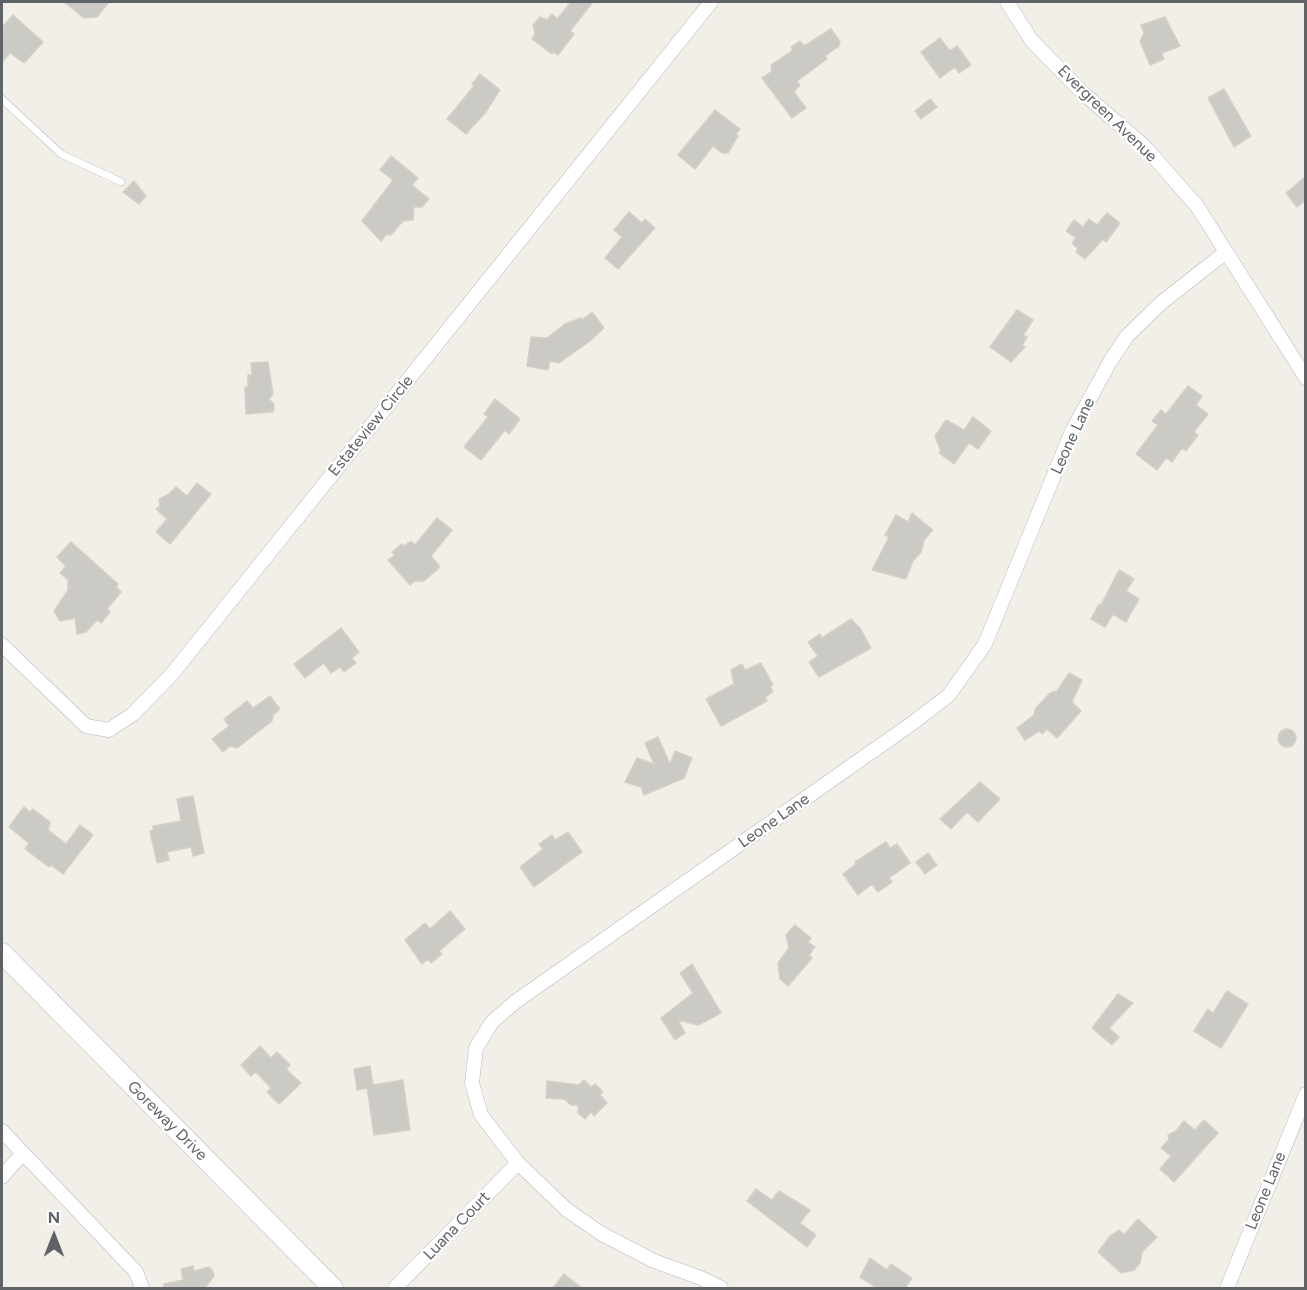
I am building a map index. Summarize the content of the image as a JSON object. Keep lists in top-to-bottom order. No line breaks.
{"streets":{"street":["Evergreen Avenue","Estateview Circle","Leone Lane","Goreway Drive","Luana Court"]},"crossings":[["Evergreen Avenue","Leone Lane"],["Leone Lane","Luana Court"]],"north":"top"}
